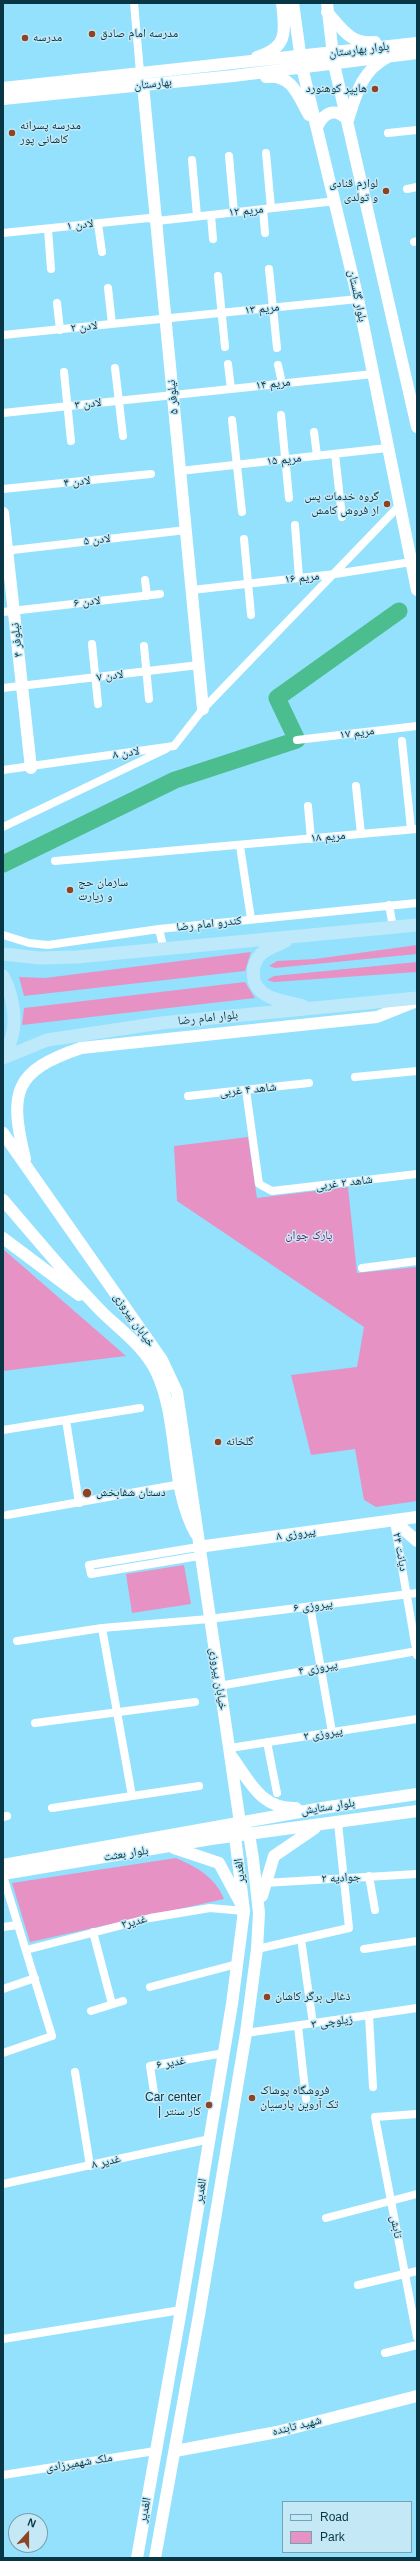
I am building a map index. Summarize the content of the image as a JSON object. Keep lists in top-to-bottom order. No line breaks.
{"streets":{"main road":["بلوار بهارستان","بهارستان","بلوار گلستان","نیلوفر ۵","نیلوفر ۴","بلوار امام رضا","خیابان پیروزی","پیروزی ۸","بلوار ستایش","بلوار بعثت","الغدیر","شهید تابنده"],"street":["مریم ۱۲","لادن ۱","مریم ۱۳","لادن ۲","مریم ۱۴","لادن ۳","مریم ۱۵","لادن ۴","لادن ۵","مریم ۱۶","لادن ۶","لادن ۷","مریم ۱۷","لادن ۸","مریم ۱۸","کندرو امام رضا","شاهد ۴ غربی","شاهد ۲ غربی","دیانت ۲۴","پیروزی ۶","پیروزی ۴","پیروزی ۲","جوادیه ۲","غدیر۲","زیلوچی ۳","غدیر ۶","غدیر ۸","تابش","ملک شهمیرزادی"]},"crossings":[["بلوار بهارستان","بهارستان"],["بلوار بهارستان","بلوار گلستان"],["بهارستان","بلوار گلستان"],["بهارستان","نیلوفر ۵"],["مریم ۱۲","لادن ۱"],["مریم ۱۲","بلوار گلستان"],["مریم ۱۲","نیلوفر ۵"],["لادن ۱","نیلوفر ۵"],["بلوار گلستان","مریم ۱۳"],["بلوار گلستان","مریم ۱۴"],["بلوار گلستان","مریم ۱۵"],["بلوار گلستان","مریم ۱۶"],["مریم ۱۳","لادن ۲"],["مریم ۱۳","نیلوفر ۵"],["لادن ۲","نیلوفر ۵"],["مریم ۱۴","نیلوفر ۵"],["مریم ۱۴","لادن ۳"],["نیلوفر ۵","لادن ۳"],["نیلوفر ۵","مریم ۱۵"],["نیلوفر ۵","لادن ۵"],["نیلوفر ۵","مریم ۱۶"],["نیلوفر ۵","لادن ۷"],["لادن ۵","نیلوفر ۴"],["لادن ۶","نیلوفر ۴"],["نیلوفر ۴","لادن ۷"],["نیلوفر ۴","لادن ۸"],["شاهد ۴ غربی","شاهد ۲ غربی"],["خیابان پیروزی","پیروزی ۸"],["خیابان پیروزی","پیروزی ۶"],["خیابان پیروزی","پیروزی ۴"],["خیابان پیروزی","پیروزی ۲"],["خیابان پیروزی","بلوار ستایش"],["خیابان پیروزی","بلوار بعثت"],["خیابان پیروزی","الغدیر"],["پیروزی ۸","دیانت ۲۴"],["دیانت ۲۴","پیروزی ۶"],["دیانت ۲۴","پیروزی ۴"],["بلوار ستایش","بلوار بعثت"],["بلوار ستایش","الغدیر"],["بلوار بعثت","الغدیر"],["الغدیر","غدیر۲"],["الغدیر","زیلوچی ۳"],["الغدیر","غدیر ۶"],["الغدیر","غدیر ۸"],["الغدیر","شهید تابنده"],["الغدیر","ملک شهمیرزادی"]],"parks":["پارک جوان"],"places":["مدرسه امام صادق","مدرسه","هایپر کوهنورد","مدرسه پسرانه کاشانی پور","لوازم قنادی و تولدی","گروه خدمات پس از فروش کامش","سازمان حج و زیارت","گلخانه","دستان شفابخش","ذغالی برگر کاشان","فروشگاه پوشاک تک آروین پارسیان","Car center | کار سنتر"],"legend":["Road","Park"],"north":"top"}
